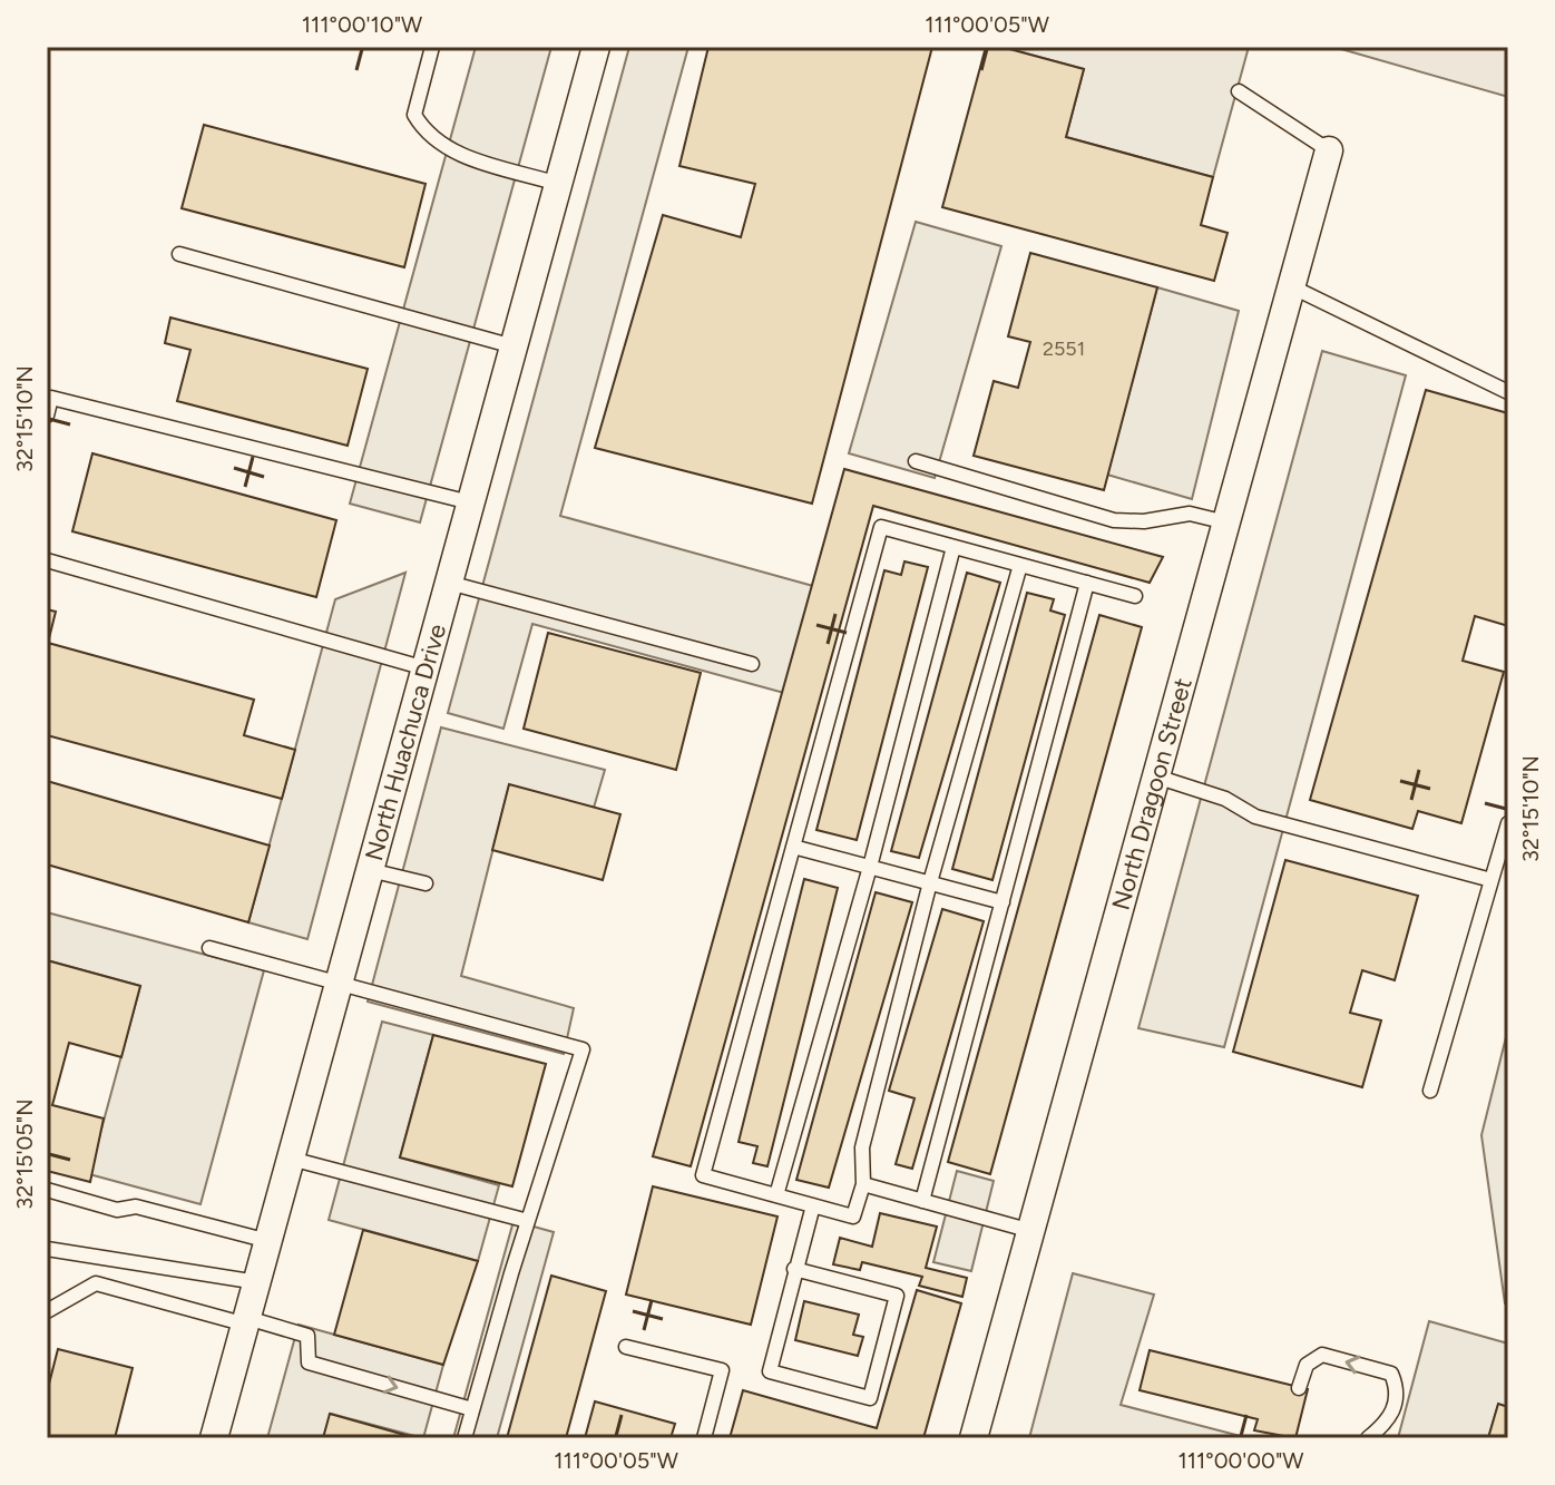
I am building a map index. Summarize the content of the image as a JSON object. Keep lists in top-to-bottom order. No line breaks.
{"streets":{"street":["North Huachuca Drive","North Dragoon Street"]},"house_numbers":["2551"],"coordinates":["111°00'10\"W","111°00'05\"W","32°15'10\"N","32°15'05\"N","111°00'00\"W"]}
